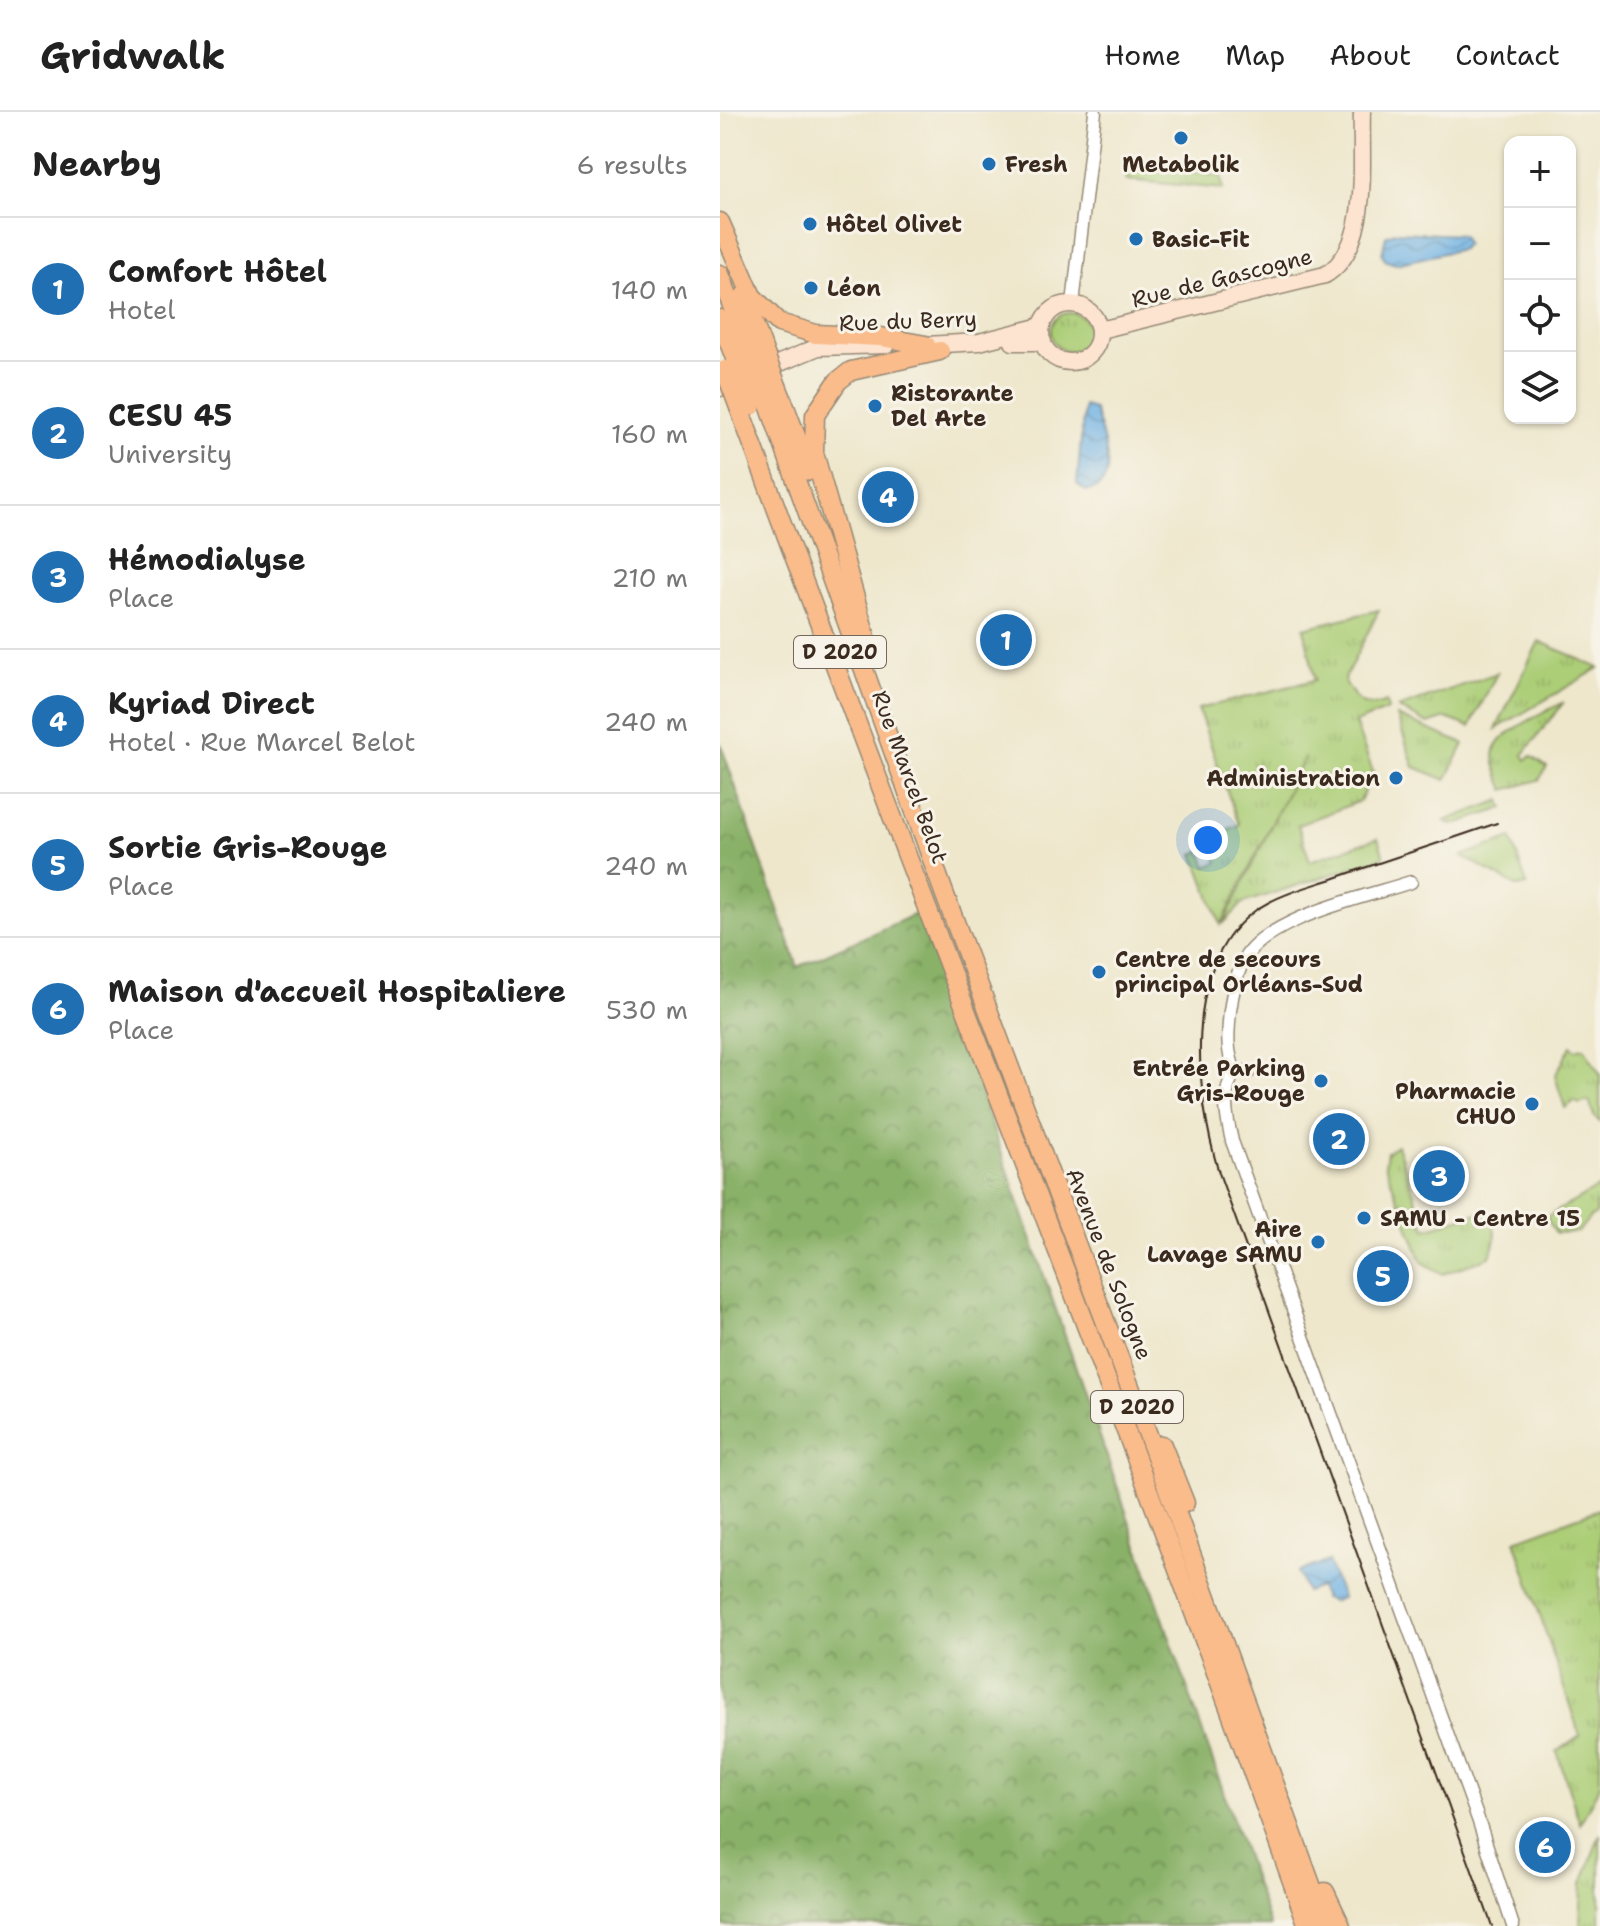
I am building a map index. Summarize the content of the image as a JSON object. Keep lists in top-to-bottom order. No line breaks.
{"streets":{"main road":["D 2020","Rue Marcel Belot","Avenue de Sologne"],"street":["Rue de Gascogne","Rue du Berry"]},"crossings":[["Rue de Gascogne","Rue du Berry"],["Rue du Berry","Rue Marcel Belot"],["D 2020","Rue Marcel Belot"],["Rue Marcel Belot","Avenue de Sologne"]],"places":["Metabolik","Fresh","Hôtel Olivet","Basic-Fit","Léon","Ristorante Del Arte","Administration","Centre de secours principal Orléans-Sud","Entrée Parking Gris-Rouge","Pharmacie CHUO","SAMU - Centre 15","Aire Lavage SAMU"],"page":{"header":"Gridwalk","nav":["Home","Map","About","Contact"],"heading":["Nearby","6 results"],"map_buttons":["+","−"],"list":[{"mark":"1","name":"Comfort Hôtel","note":"Hotel","value":"140 m"},{"mark":"2","name":"CESU 45","note":"University","value":"160 m"},{"mark":"3","name":"Hémodialyse","note":"Place","value":"210 m"},{"mark":"4","name":"Kyriad Direct","note":"Hotel · Rue Marcel Belot","value":"240 m"},{"mark":"5","name":"Sortie Gris-Rouge","note":"Place","value":"240 m"},{"mark":"6","name":"Maison d'accueil Hospitaliere","note":"Place","value":"530 m"}],"pins":["4","1","2","3","5","6"]}}
